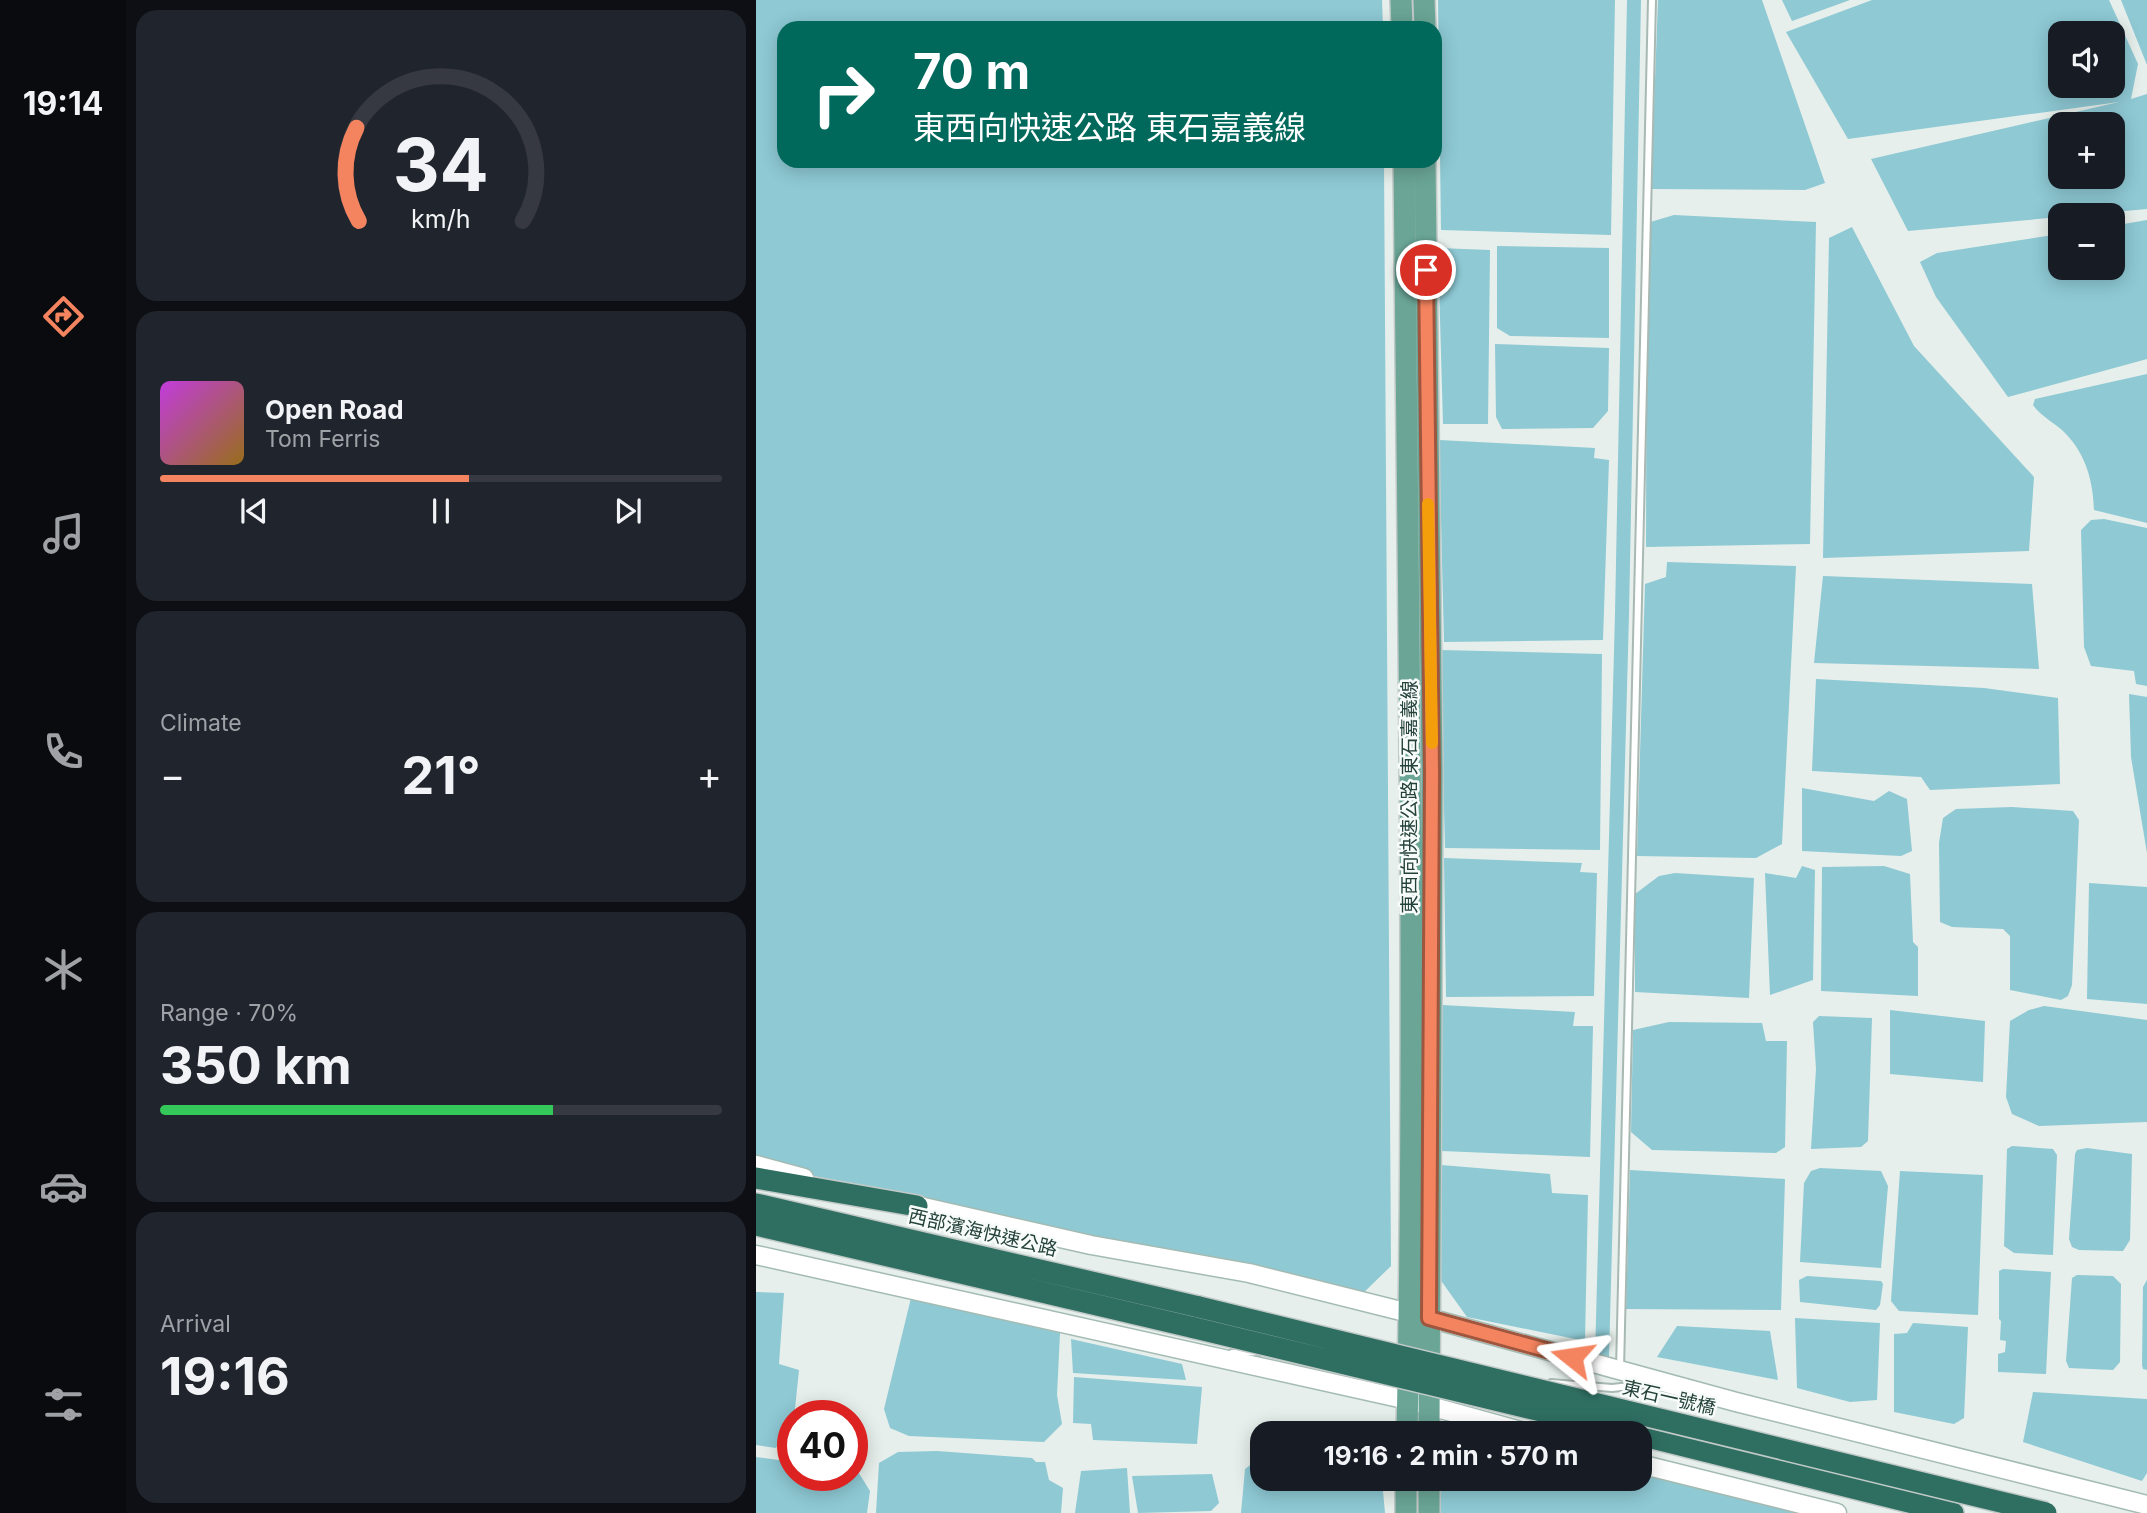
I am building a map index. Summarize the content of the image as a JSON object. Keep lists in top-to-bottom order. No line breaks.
{"streets":{"highway":["西部濱海快速公路","東石一號橋"],"main road":["東西向快速公路 東石嘉義線"]},"crossings":[["西部濱海快速公路","東石一號橋"]],"page":{"tabs":"19:14","map_buttons":["+","−"],"turn":["70 m","東西向快速公路 東石嘉義線"],"song":["Open Road","Tom Ferris"],"tile":["Climate",["Range · 70%","350 km"],["Arrival","19:16"]],"heat":["−","21°","+"],"limit":"40","trip":"19:16 · 2 min · 570 m","gauge":["34","km/h"]}}
